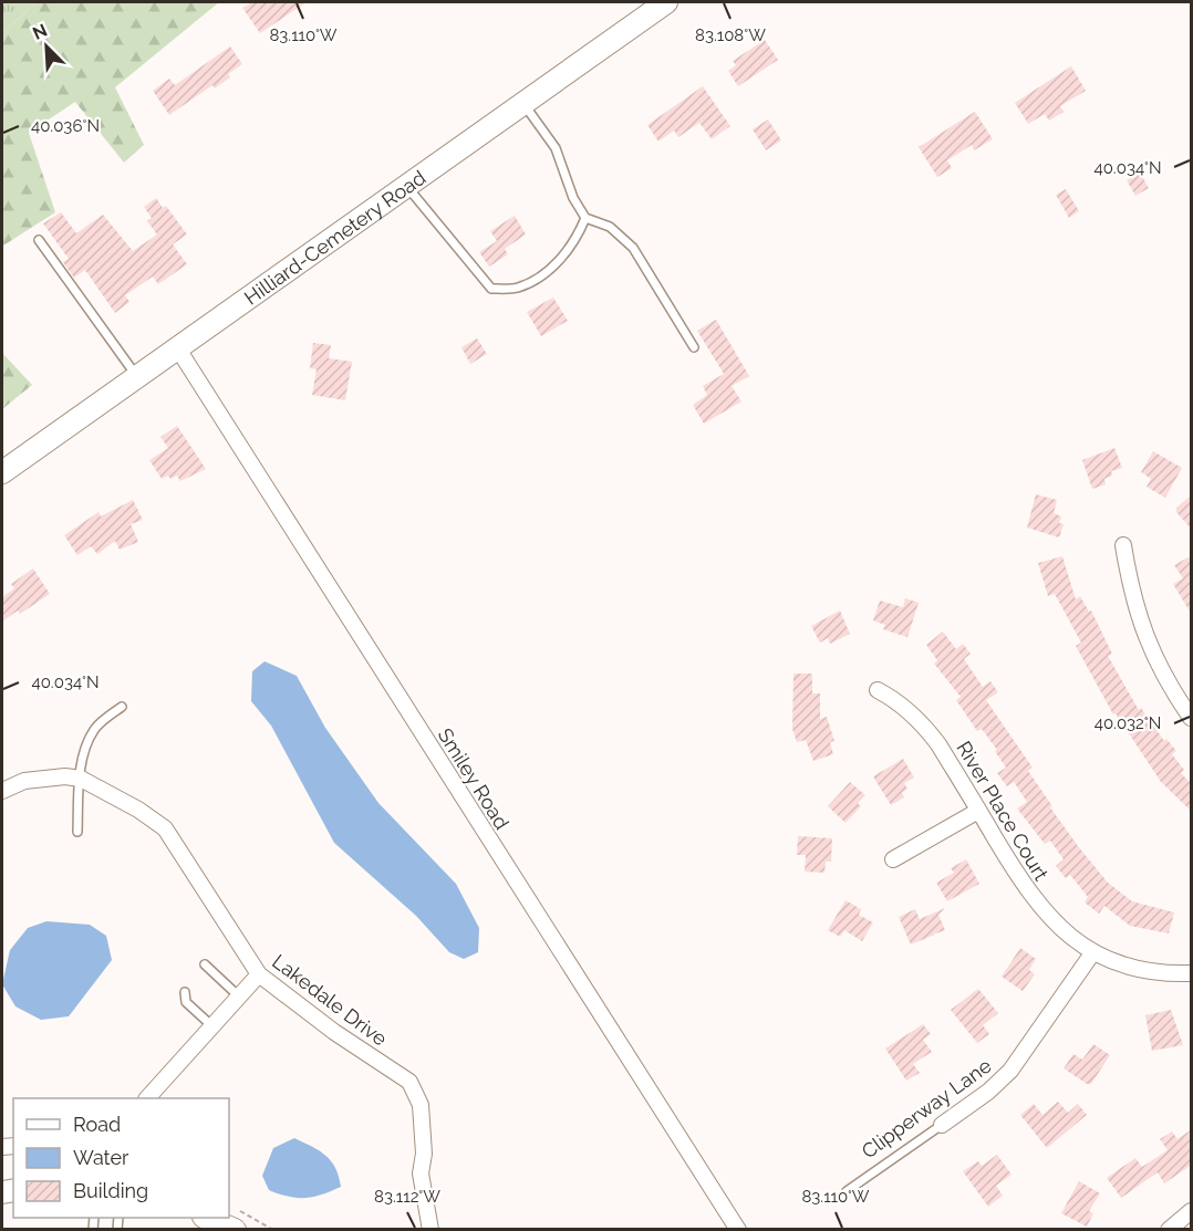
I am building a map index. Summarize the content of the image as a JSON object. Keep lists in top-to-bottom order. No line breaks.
{"streets":{"main road":["Hilliard-Cemetery Road"],"street":["Smiley Road","River Place Court","Lakedale Drive","Clipperway Lane"]},"crossings":[["Hilliard-Cemetery Road","Smiley Road"],["River Place Court","Clipperway Lane"]],"legend":["Road","Water","Building"],"north":"top left","coordinates":["83.110°W","83.108°W","40.036°N","40.034°N","40.032°N","83.112°W"]}
